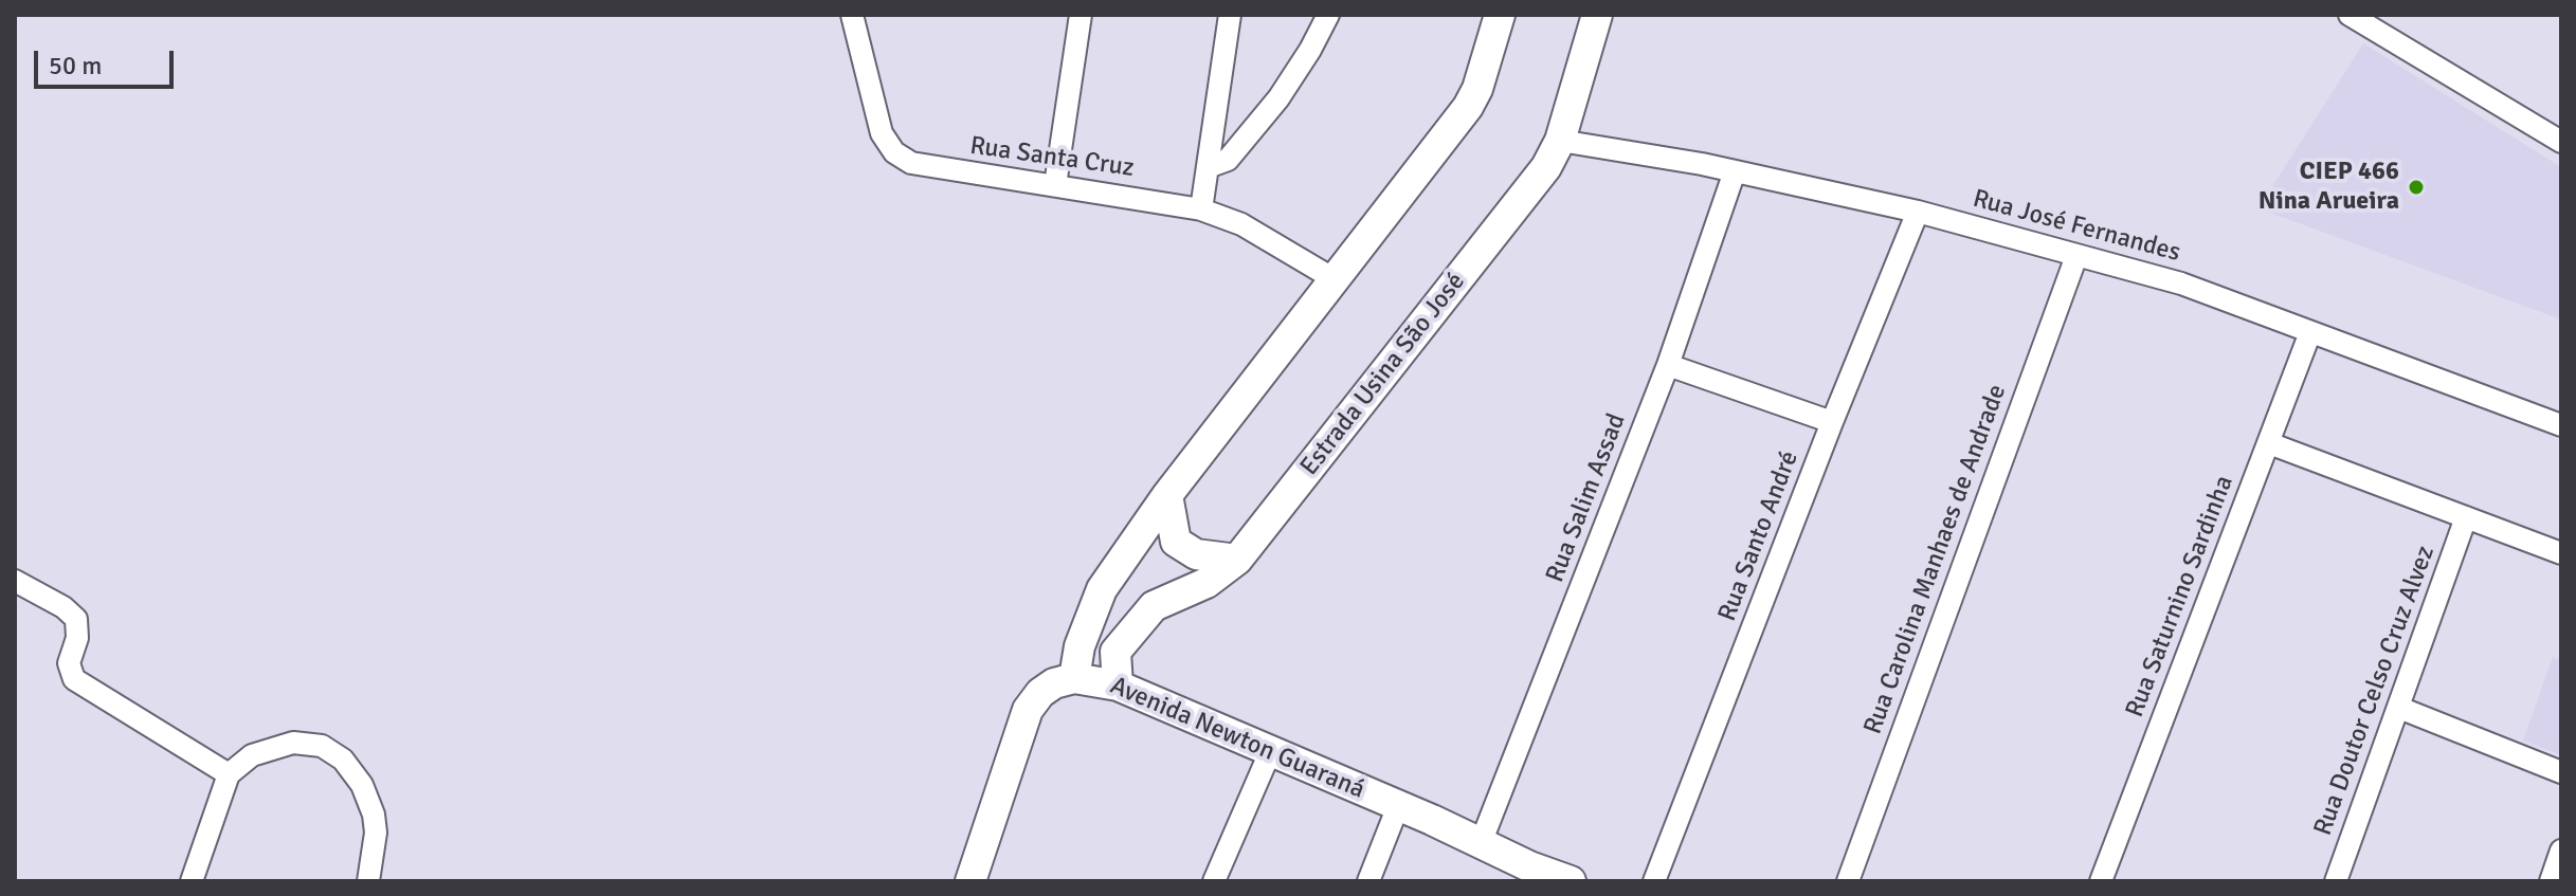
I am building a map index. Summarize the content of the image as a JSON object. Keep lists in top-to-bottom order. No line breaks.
{"streets":{"main road":["Estrada Usina São José","Avenida Newton Guaraná"],"street":["Rua Santa Cruz","Rua José Fernandes","Rua Salim Assad","Rua Santo André","Rua Carolina Manhaes de Andrade","Rua Saturnino Sardinha","Rua Doutor Celso Cruz Alvez"]},"crossings":[["Rua José Fernandes","Estrada Usina São José"],["Rua José Fernandes","Rua Salim Assad"],["Rua José Fernandes","Rua Santo André"],["Rua José Fernandes","Rua Carolina Manhaes de Andrade"],["Rua José Fernandes","Rua Saturnino Sardinha"],["Estrada Usina São José","Avenida Newton Guaraná"],["Rua Salim Assad","Avenida Newton Guaraná"]],"places":["CIEP 466 Nina Arueira"],"scale_bar":"50 m"}
